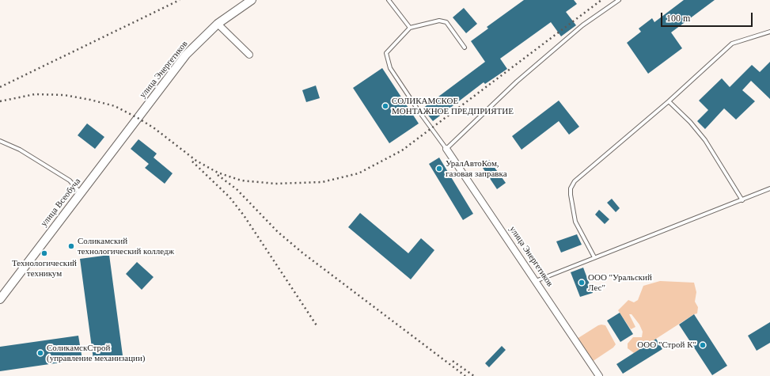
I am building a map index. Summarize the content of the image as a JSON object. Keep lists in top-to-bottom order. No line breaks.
{"streets":{"street":["улица Энергетиков","улица Всеобуча"]},"crossings":[["улица Энергетиков","улица Всеобуча"]],"places":["СОЛИКАМСКОЕ МОНТАЖНОЕ ПРЕДПРИЯТИЕ","УралАвтоКом, газовая заправка","Соликамский технологический колледж","Технологический техникум","ООО \"Уральский Лес\"","ООО \"Строй К\"","СоликамскСтрой (управление механизации)"],"scale_bar":"100 m"}
